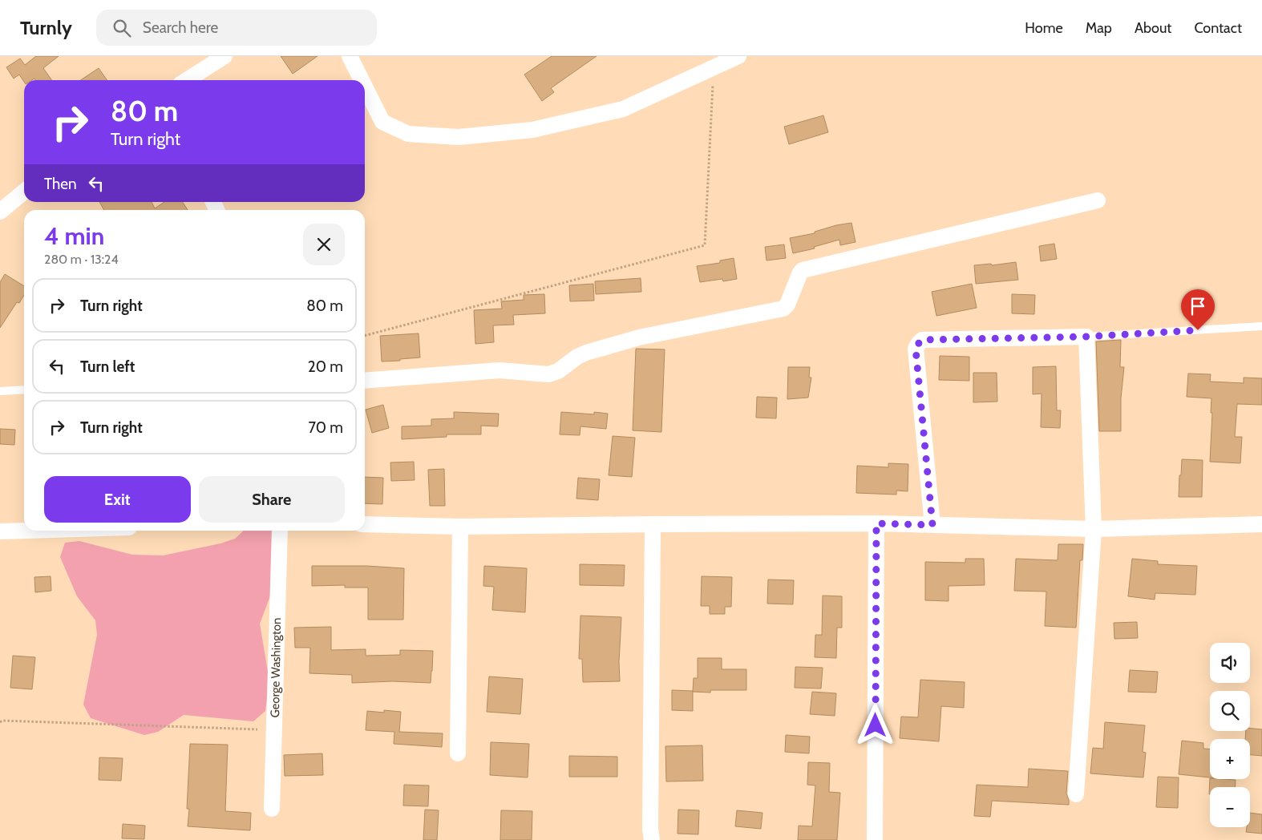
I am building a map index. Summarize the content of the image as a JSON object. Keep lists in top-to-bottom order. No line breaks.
{"streets":{"street":["George Washington"]},"page":{"header":"Turnly","search":"Search here","nav":["Home","Map","About","Contact"],"turn":["80 m","Turn right"],"then":"Then","heading":["4 min","280 m · 13:24"],"list":[{"name":"Turn right","value":"80 m"},{"name":"Turn left","value":"20 m"},{"name":"Turn right","value":"70 m"}],"buttons":["Exit","Share"],"map_buttons":["+","−"]}}
